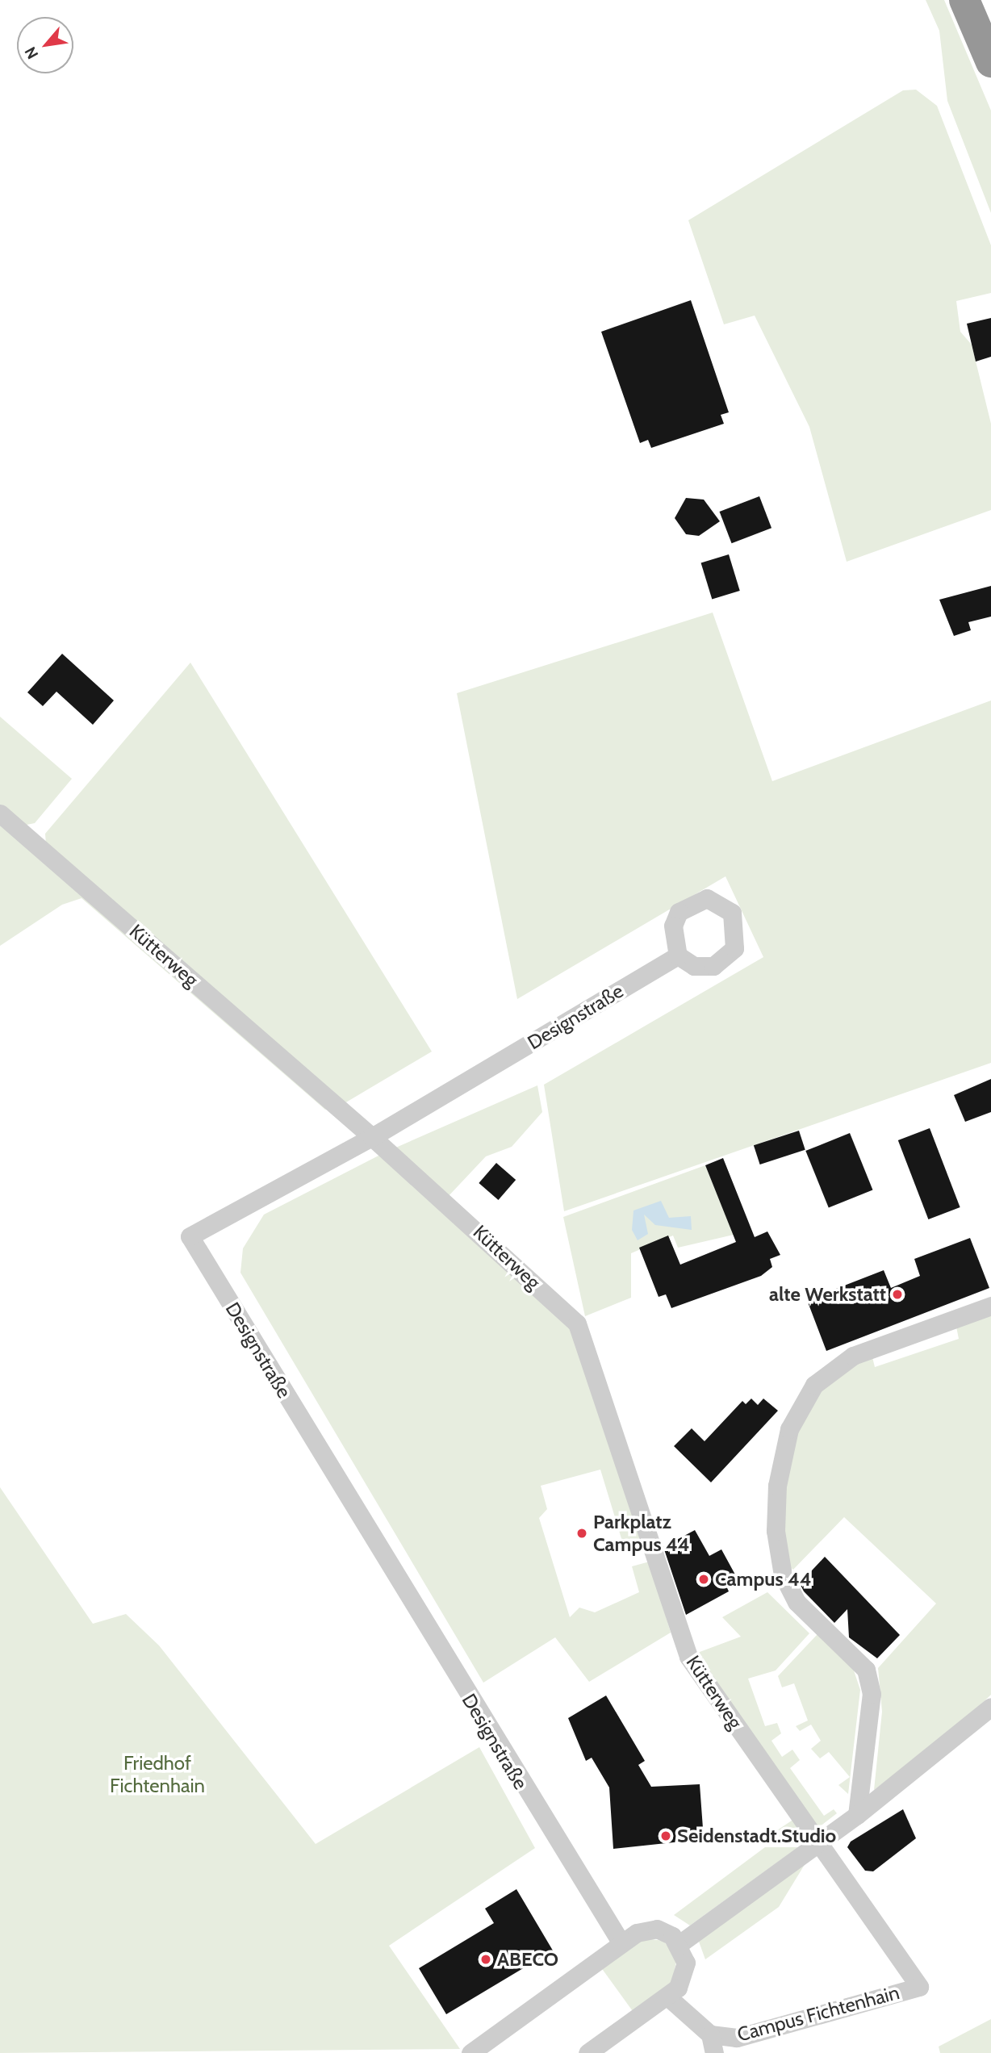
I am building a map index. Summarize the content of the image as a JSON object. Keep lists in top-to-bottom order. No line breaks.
{"streets":{"street":["Kütterweg","Designstraße","Campus Fichtenhain"]},"crossings":[["Kütterweg","Designstraße"],["Kütterweg","Campus Fichtenhain"]],"parks":["Friedhof Fichtenhain"],"places":["alte Werkstatt","Parkplatz Campus 44","Campus 44","Seidenstadt.Studio","ABECO"],"north":"bottom left"}
